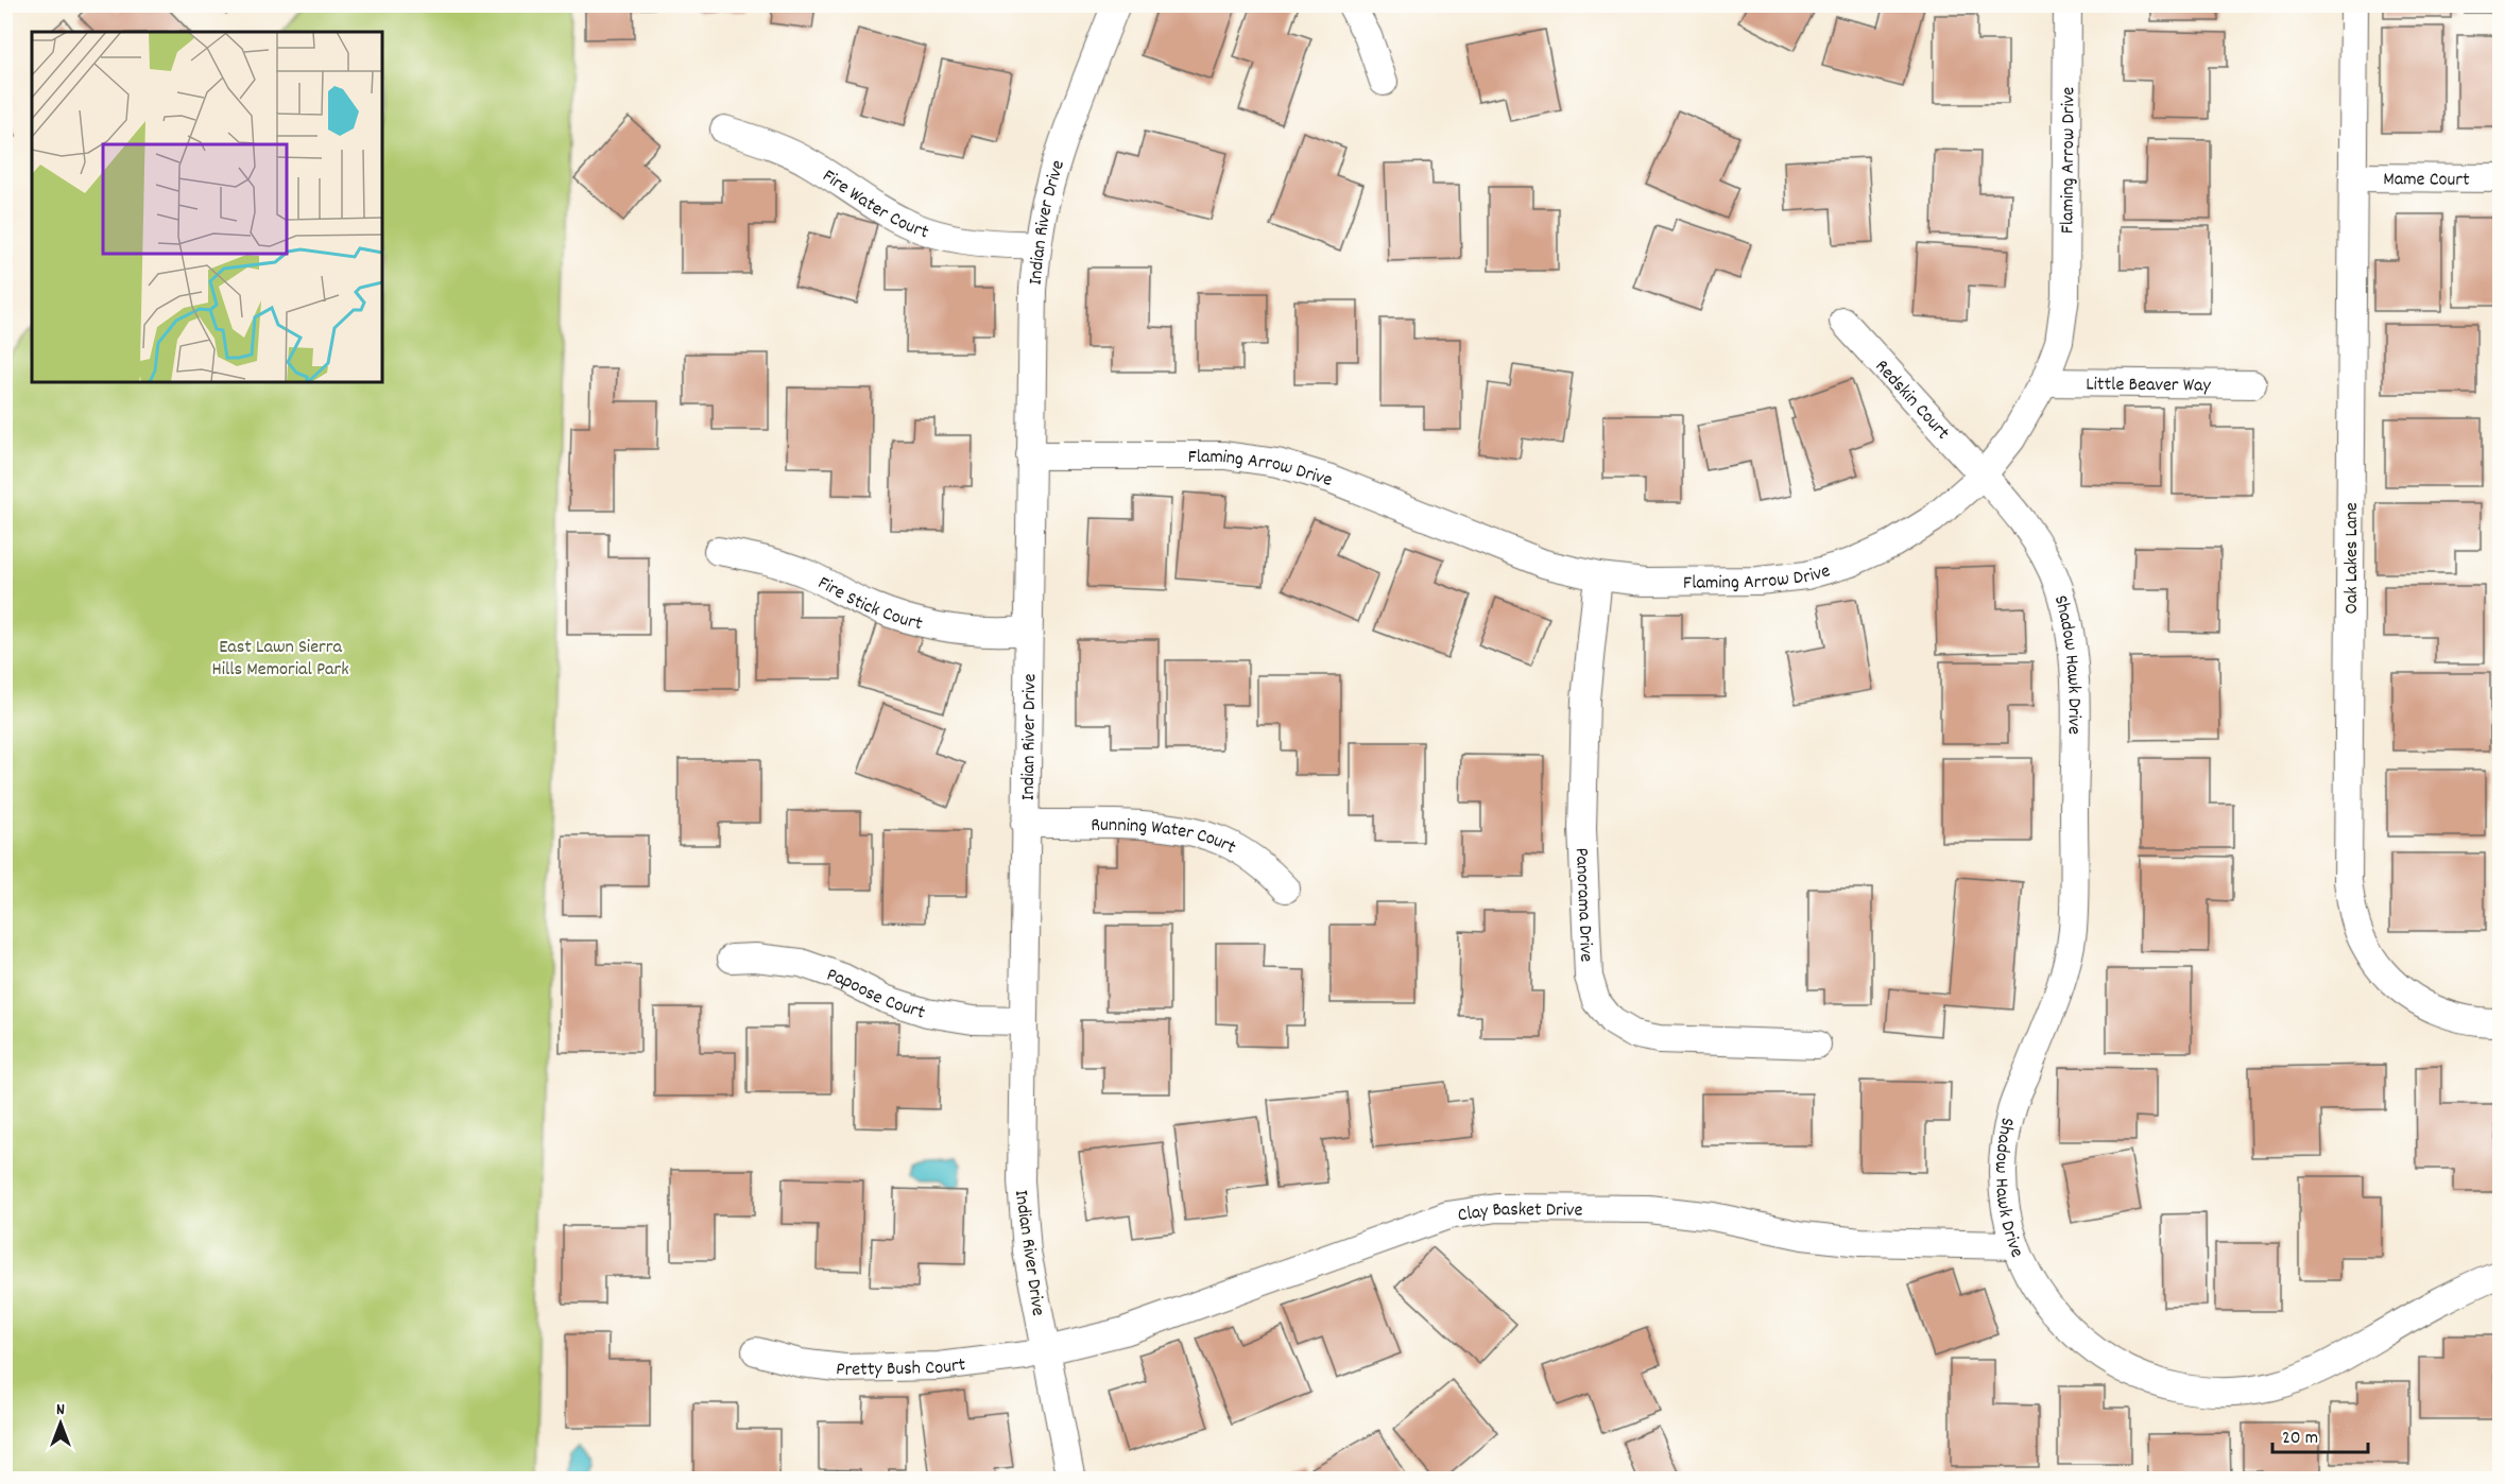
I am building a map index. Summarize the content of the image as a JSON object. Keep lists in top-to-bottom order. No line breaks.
{"streets":{"street":["Flaming Arrow Drive","Mame Court","Fire Water Court","Indian River Drive","Little Beaver Way","Redskin Court","Oak Lakes Lane","Fire Stick Court","Shadow Hawk Drive","Running Water Court","Panorama Drive","Papoose Court","Clay Basket Drive","Pretty Bush Court"]},"crossings":[["Flaming Arrow Drive","Indian River Drive"],["Flaming Arrow Drive","Little Beaver Way"],["Flaming Arrow Drive","Redskin Court"],["Flaming Arrow Drive","Shadow Hawk Drive"],["Flaming Arrow Drive","Panorama Drive"],["Mame Court","Oak Lakes Lane"],["Fire Water Court","Indian River Drive"],["Indian River Drive","Fire Stick Court"],["Indian River Drive","Running Water Court"],["Indian River Drive","Papoose Court"],["Indian River Drive","Clay Basket Drive"],["Indian River Drive","Pretty Bush Court"],["Redskin Court","Shadow Hawk Drive"],["Shadow Hawk Drive","Clay Basket Drive"],["Clay Basket Drive","Pretty Bush Court"]],"parks":["East Lawn Sierra Hills Memorial Park"],"scale_bar":"20 m","north":"top"}
